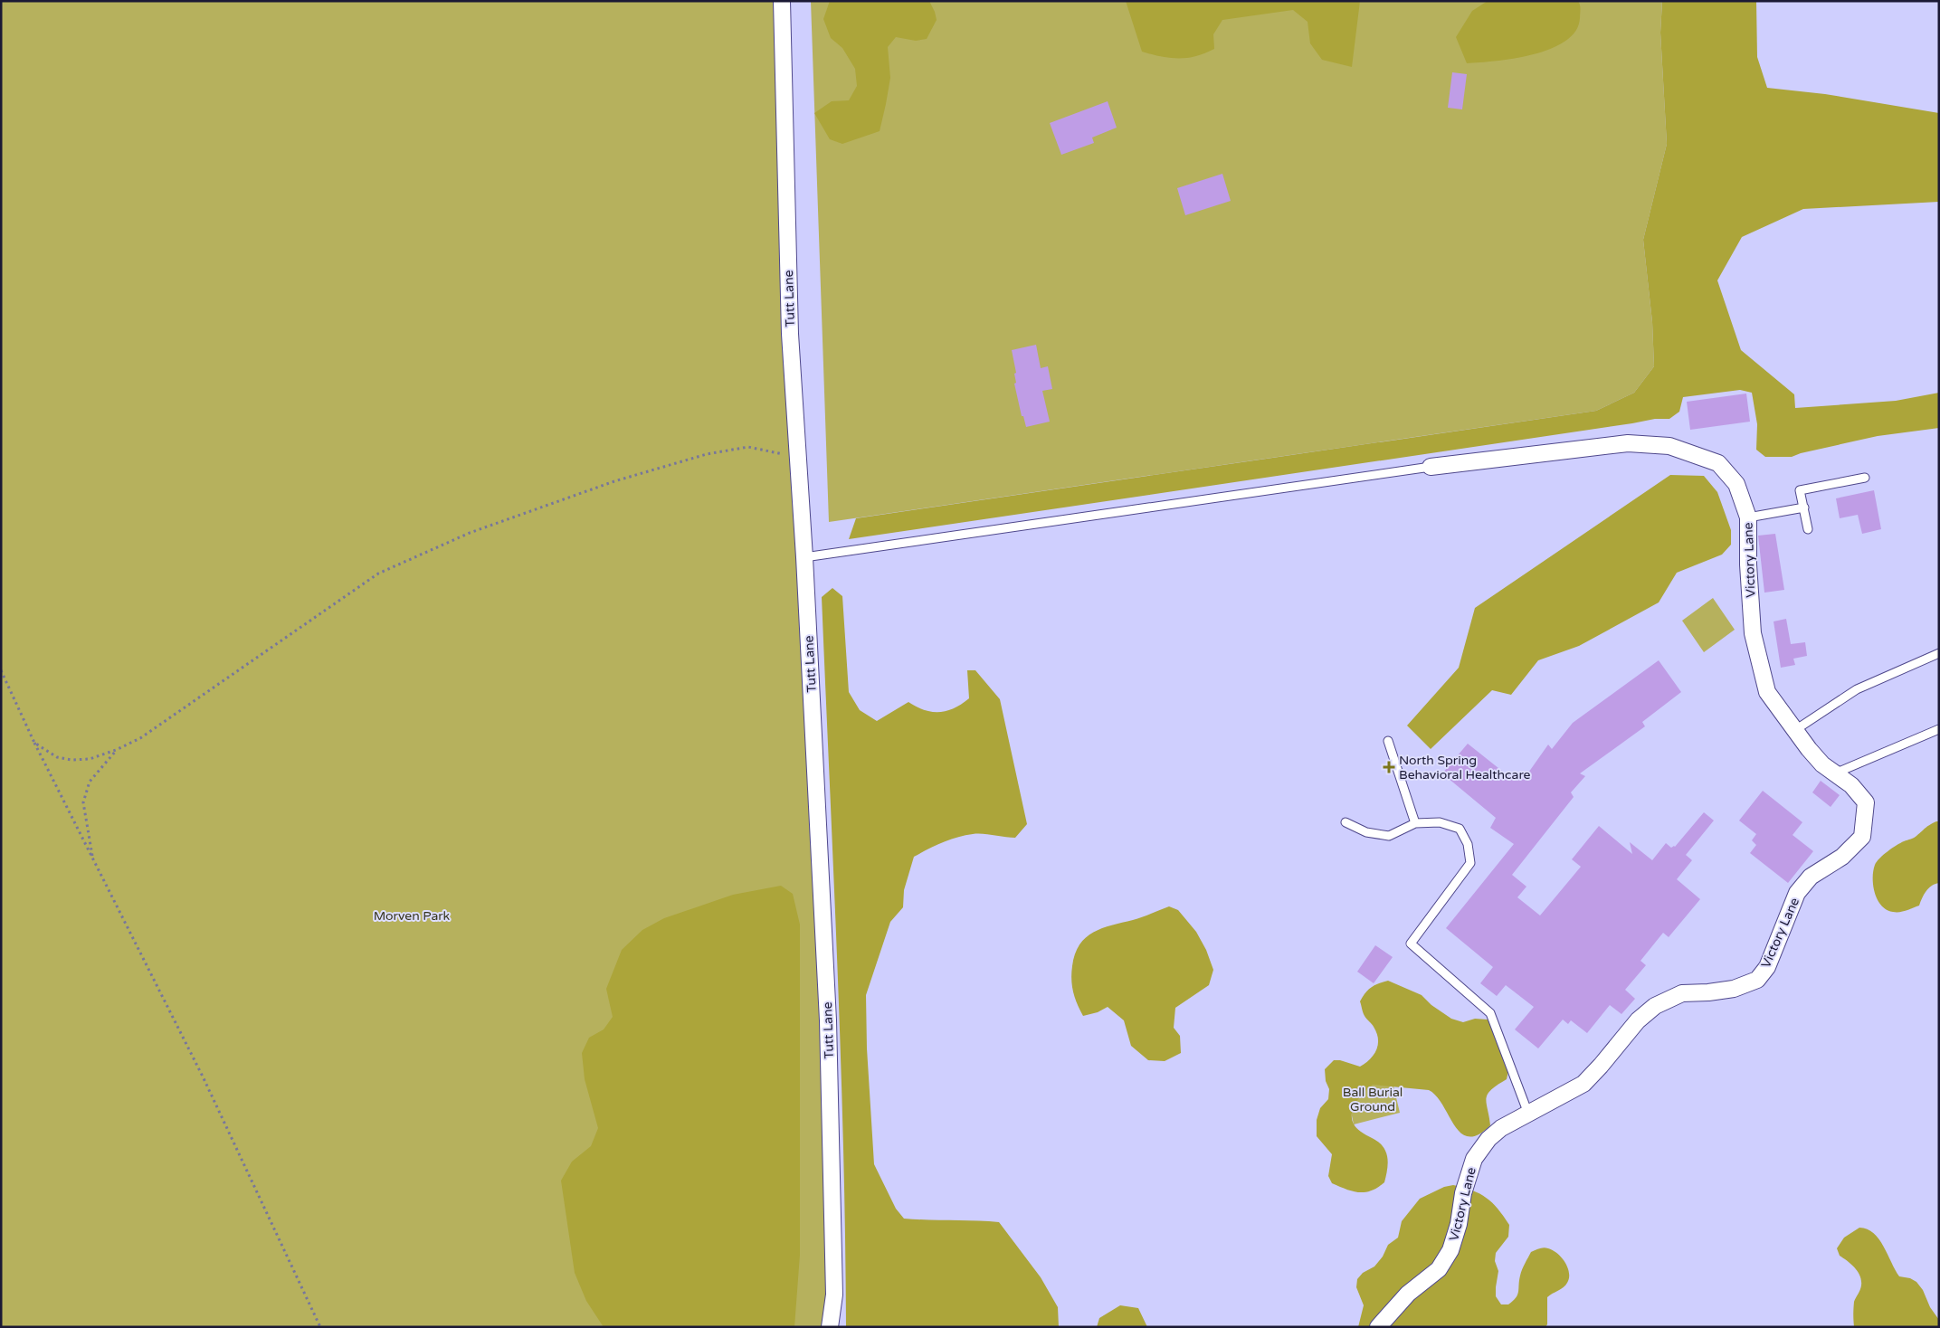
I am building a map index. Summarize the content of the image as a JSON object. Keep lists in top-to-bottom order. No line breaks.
{"streets":{"street":["Tutt Lane","Victory Lane"]},"parks":["Morven Park","Ball Burial Ground"],"places":{"health":["North Spring Behavioral Healthcare"]}}
